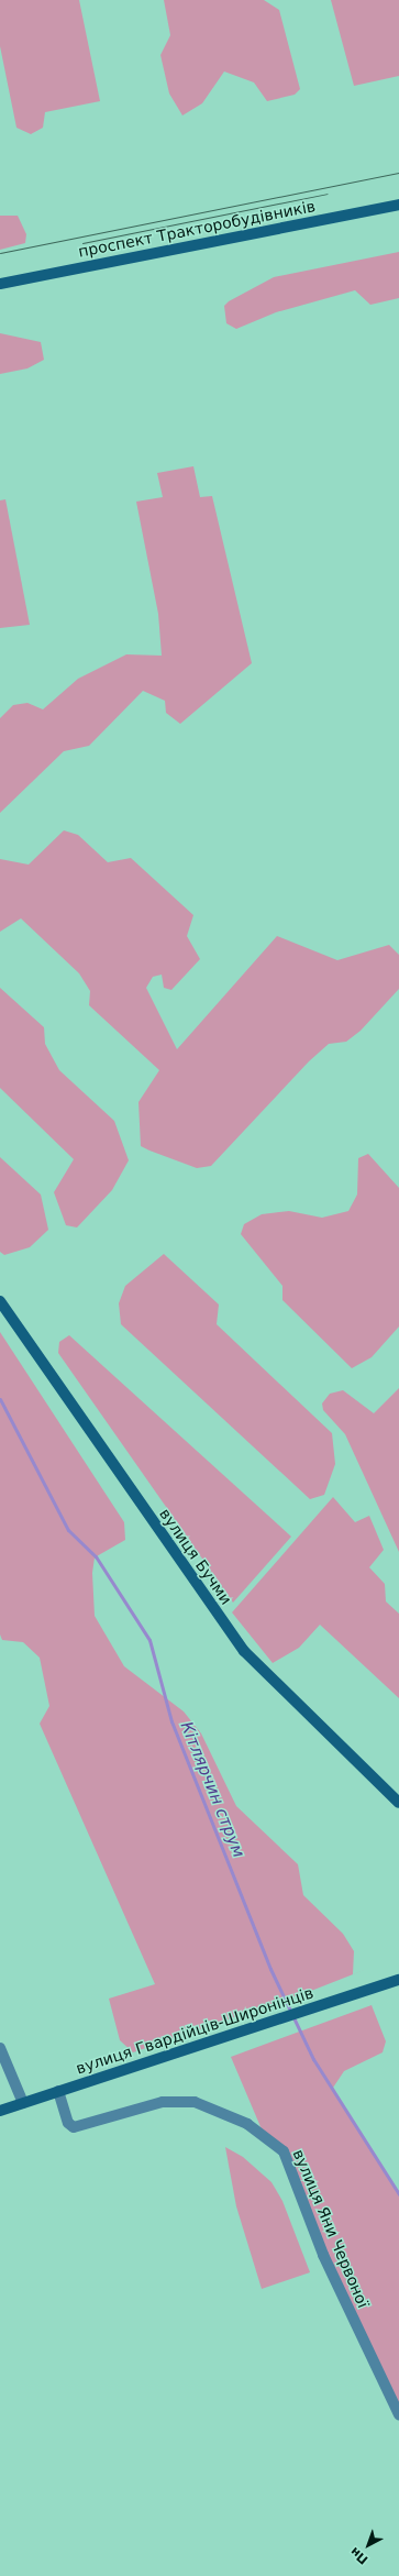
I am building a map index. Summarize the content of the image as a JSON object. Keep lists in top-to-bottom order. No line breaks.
{"streets":{"street":["проспект Тракторобудівників","вулиця Бучми","вулиця Гвардійців-Широнінців","вулиця Яни Червоної"]},"crossings":[["вулиця Гвардійців-Широнінців","вулиця Яни Червоної"]],"water":["Кітлярчин струм"],"north":"bottom left"}
